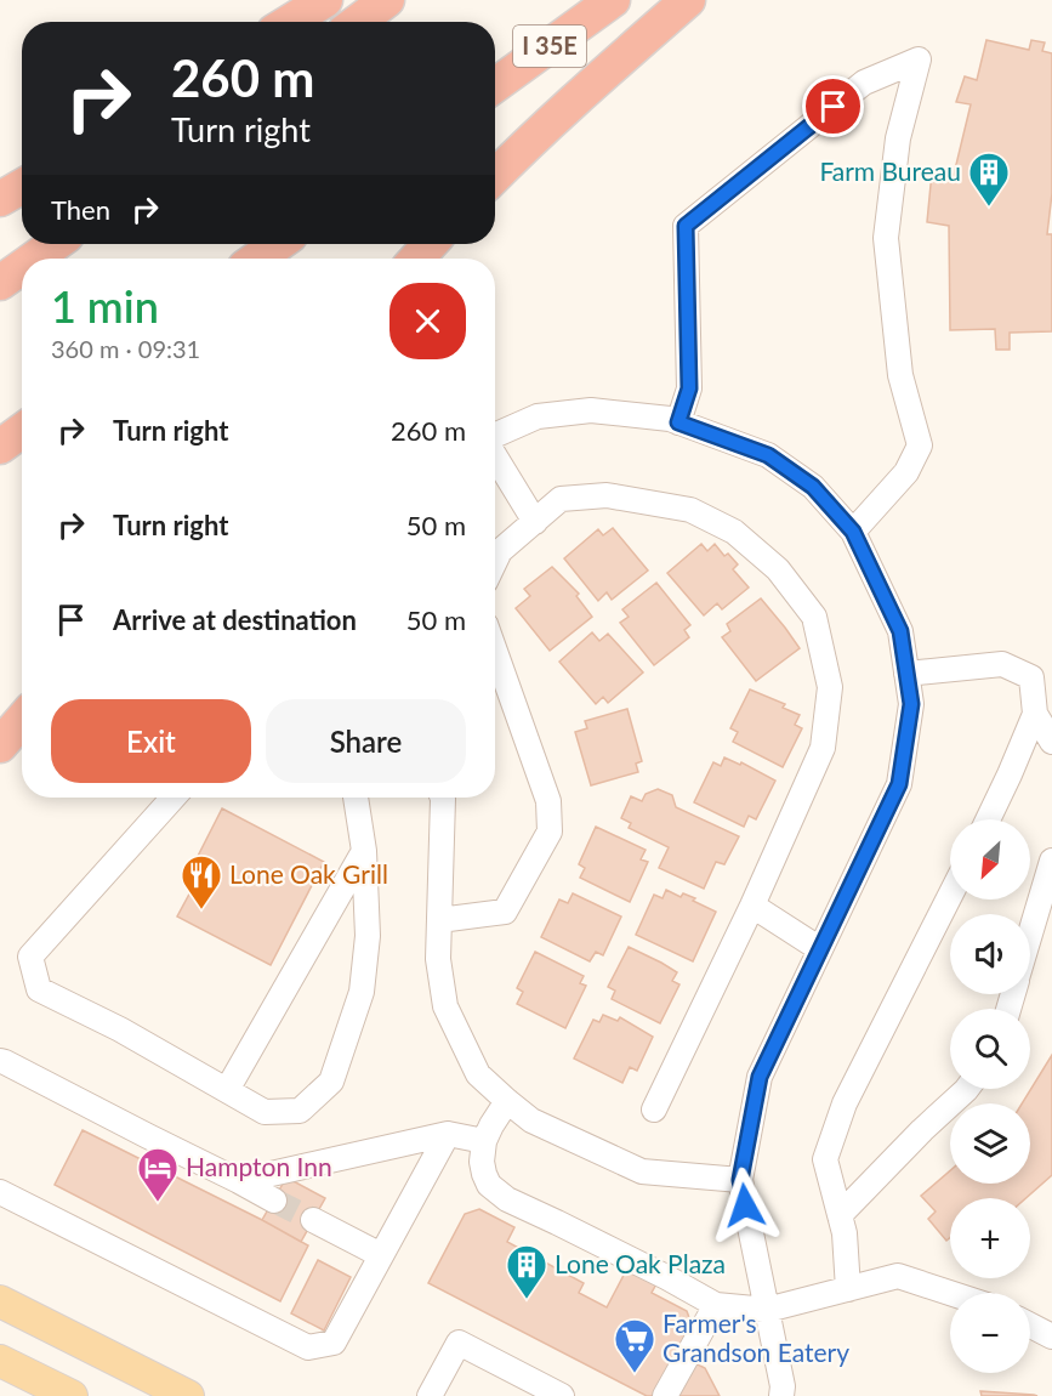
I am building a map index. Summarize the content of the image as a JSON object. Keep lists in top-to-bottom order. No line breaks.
{"streets":{"highway":["I 35E"]},"places":{"building":["Farm Bureau","Lone Oak Plaza"],"restaurant":["Lone Oak Grill"],"hotel":["Hampton Inn"],"supermarket":["Farmer's Grandson Eatery"]},"north":"bottom left","page":{"turn":["260 m","Turn right"],"then":"Then","heading":["1 min","360 m · 09:31"],"list":[{"name":"Turn right","value":"260 m"},{"name":"Turn right","value":"50 m"},{"name":"Arrive at destination","value":"50 m"}],"buttons":["Exit","Share"],"map_buttons":["+","−"]}}
